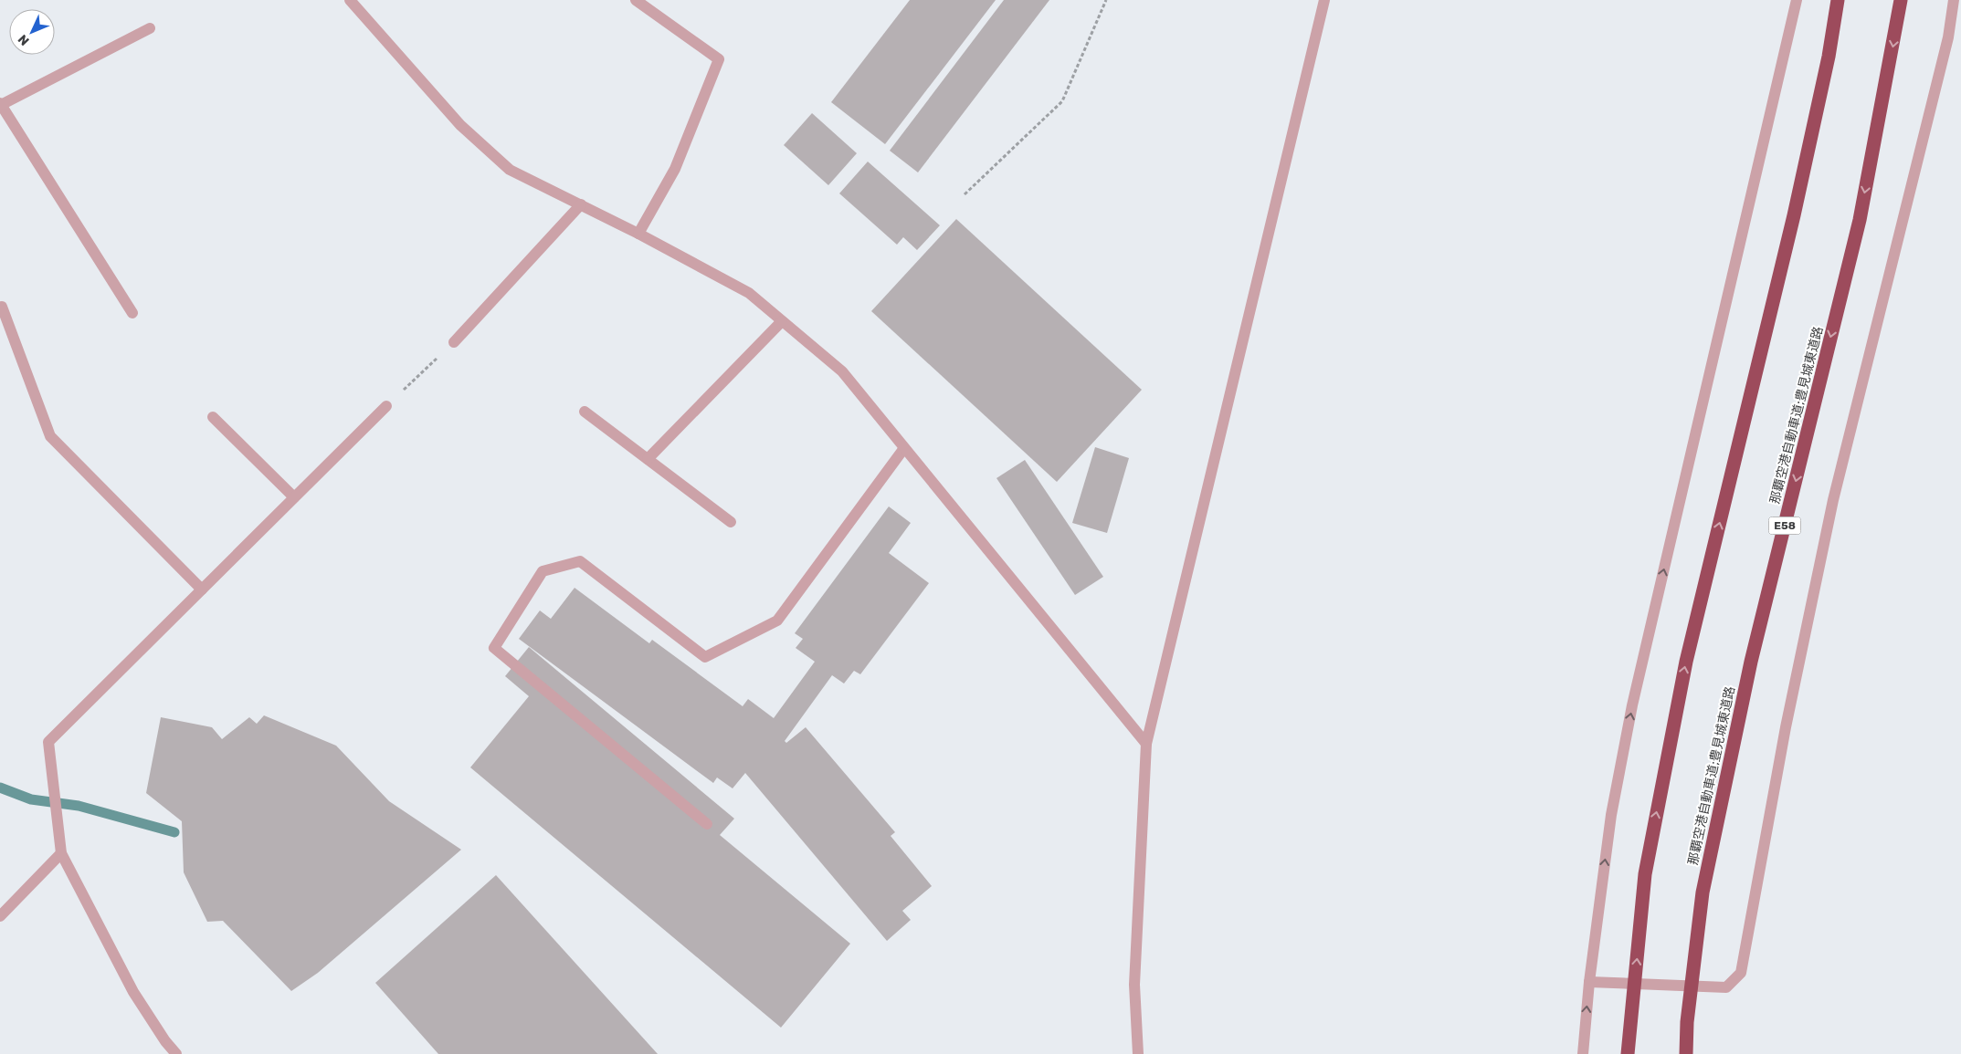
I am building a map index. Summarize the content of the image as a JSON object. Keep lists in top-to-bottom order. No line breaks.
{"streets":{"highway":["那覇空港自動車道;豊見城東道路","E58"]},"north":"bottom left"}
